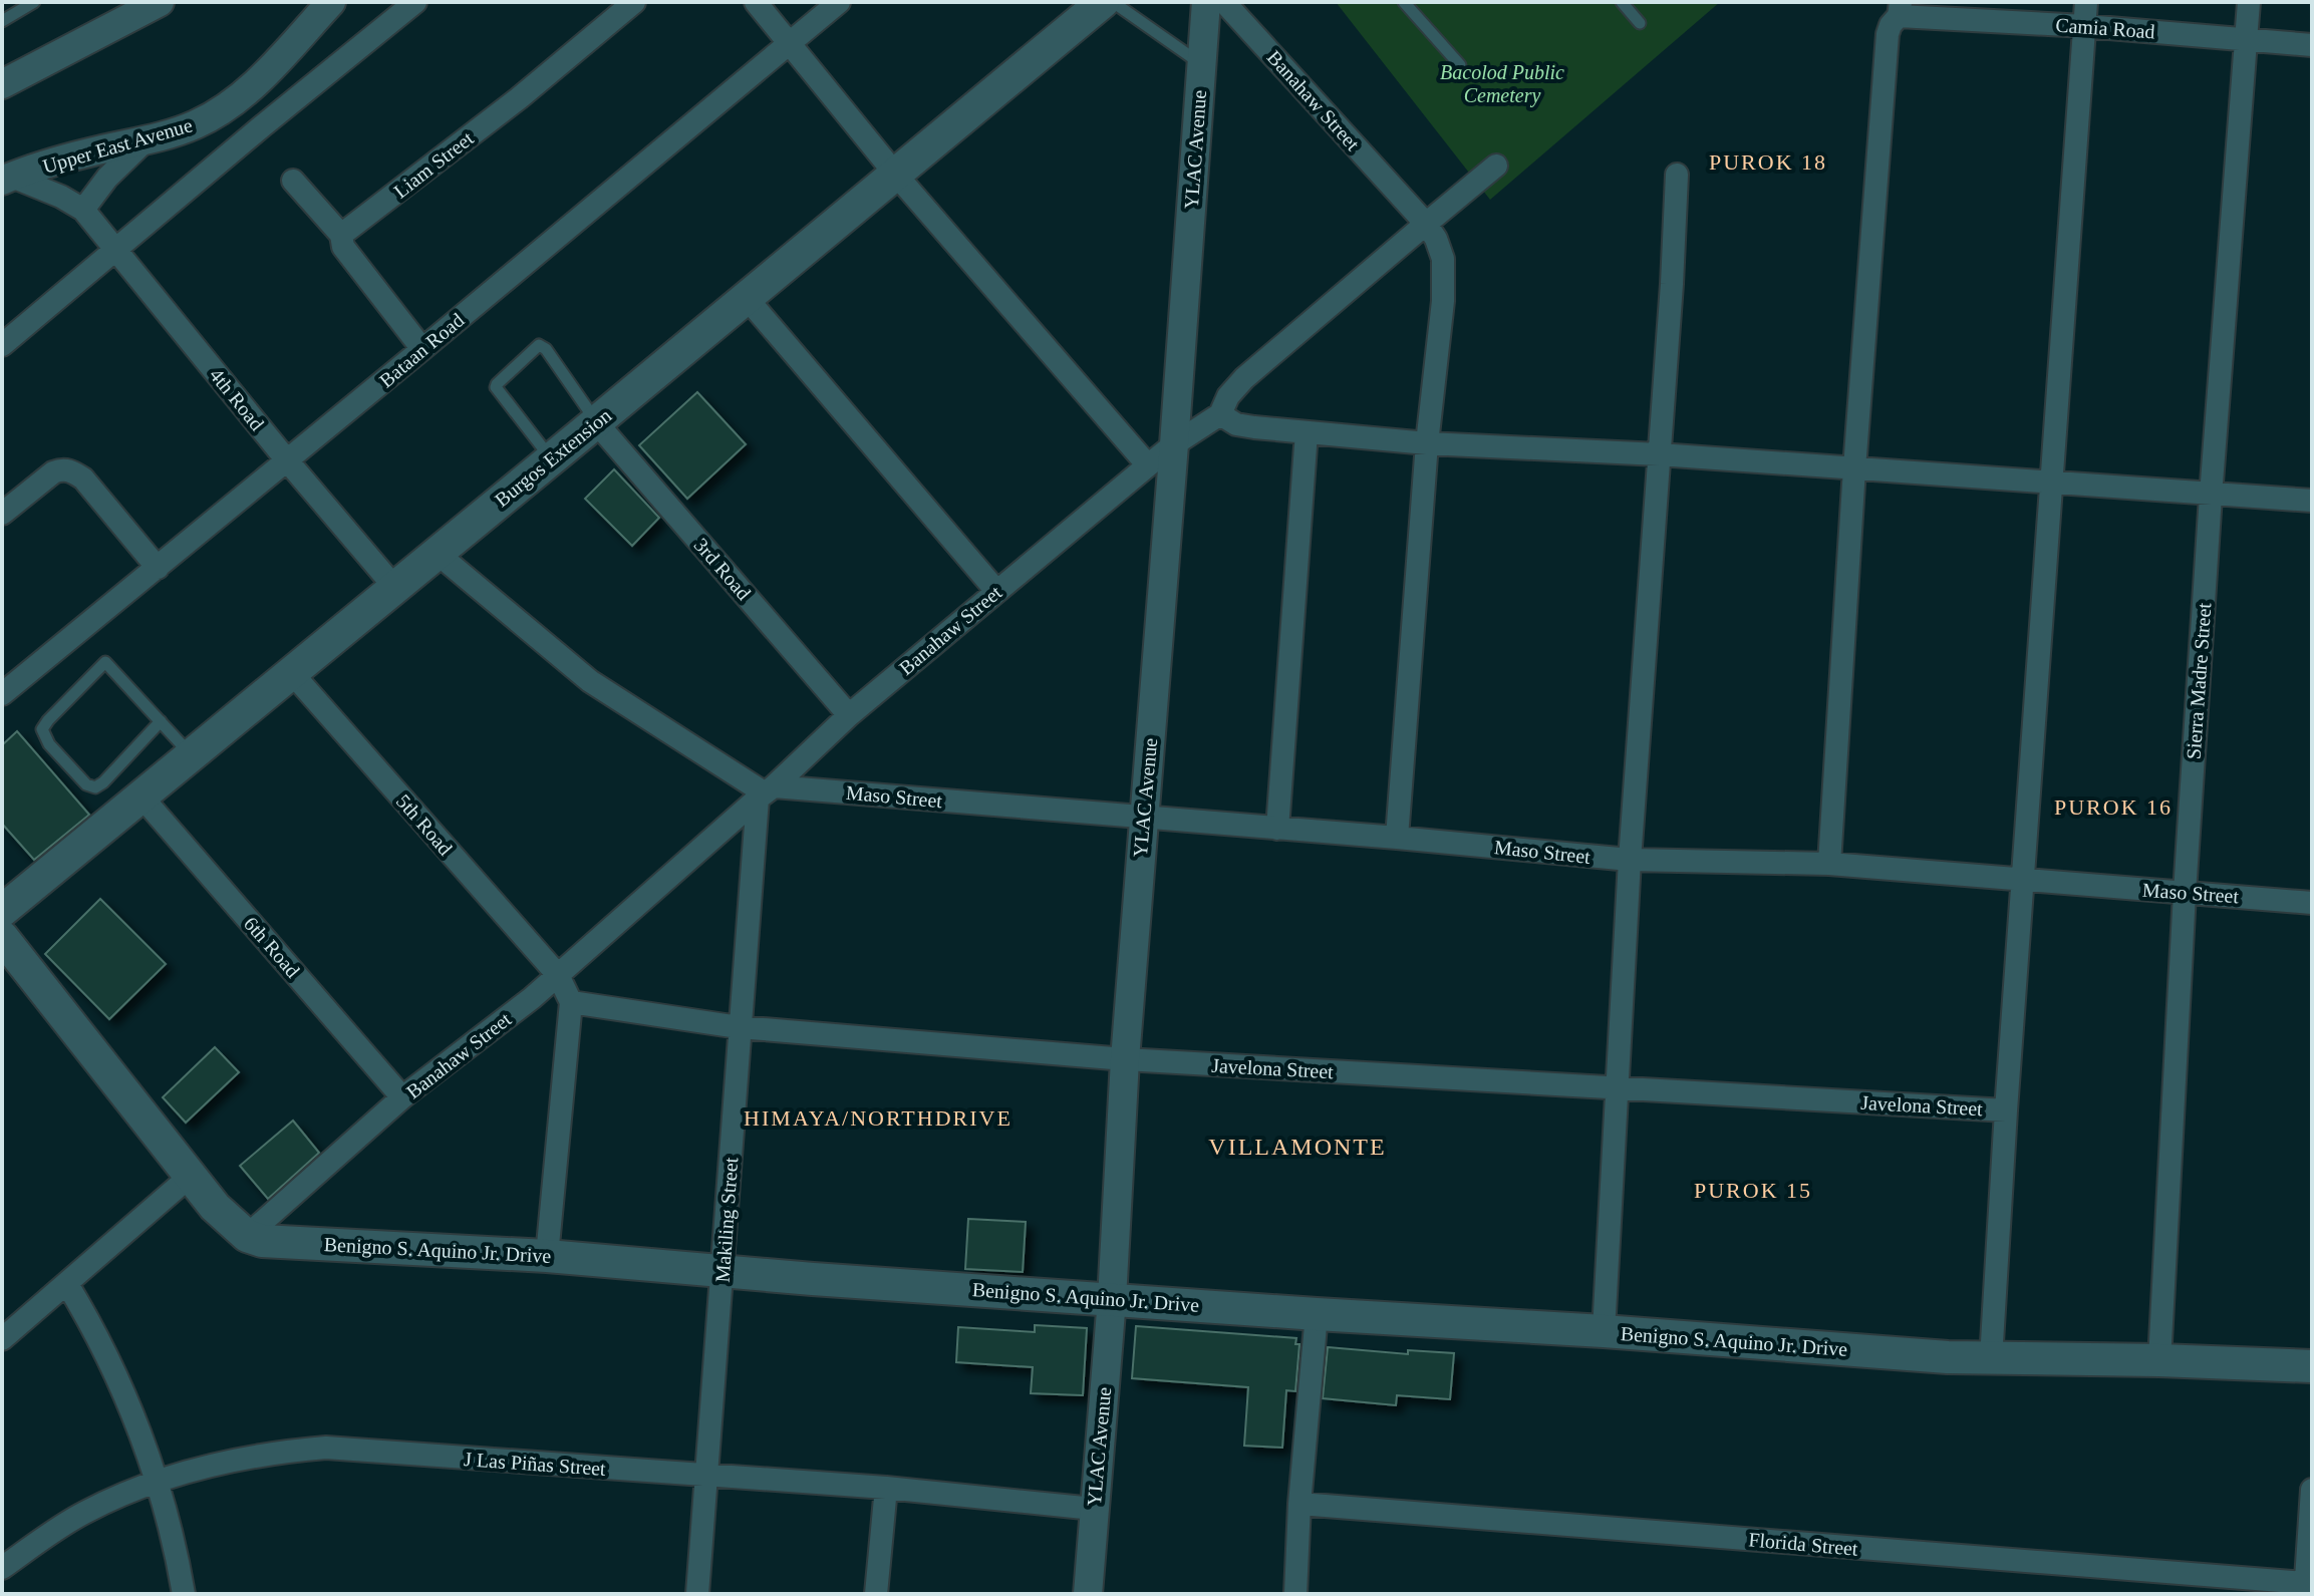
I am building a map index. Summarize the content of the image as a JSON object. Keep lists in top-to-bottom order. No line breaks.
{"streets":{"main road":["Burgos Extension","Benigno S. Aquino Jr. Drive"],"street":["Camia Road","Banahaw Street","Upper East Avenue","YLAC Avenue","Liam Street","Bataan Road","4th Road","3rd Road","Sierra Madre Street","Maso Street","5th Road","6th Road","Javelona Street","Makiling Street","J Las Piñas Street","Florida Street"]},"crossings":[["Camia Road","Sierra Madre Street"],["Banahaw Street","YLAC Avenue"],["Banahaw Street","3rd Road"],["Banahaw Street","Maso Street"],["Banahaw Street","5th Road"],["Banahaw Street","6th Road"],["Banahaw Street","Makiling Street"],["Banahaw Street","Benigno S. Aquino Jr. Drive"],["Upper East Avenue","4th Road"],["YLAC Avenue","Maso Street"],["YLAC Avenue","Javelona Street"],["YLAC Avenue","Benigno S. Aquino Jr. Drive"],["YLAC Avenue","J Las Piñas Street"],["Bataan Road","4th Road"],["4th Road","Burgos Extension"],["Burgos Extension","3rd Road"],["Burgos Extension","5th Road"],["Burgos Extension","6th Road"],["Sierra Madre Street","Maso Street"],["Sierra Madre Street","Benigno S. Aquino Jr. Drive"],["Maso Street","Makiling Street"],["Javelona Street","Makiling Street"],["Makiling Street","Benigno S. Aquino Jr. Drive"],["Makiling Street","J Las Piñas Street"]],"districts":["PUROK 18","PUROK 16","HIMAYA/NORTHDRIVE","VILLAMONTE","PUROK 15"],"parks":["Bacolod Public Cemetery"]}
